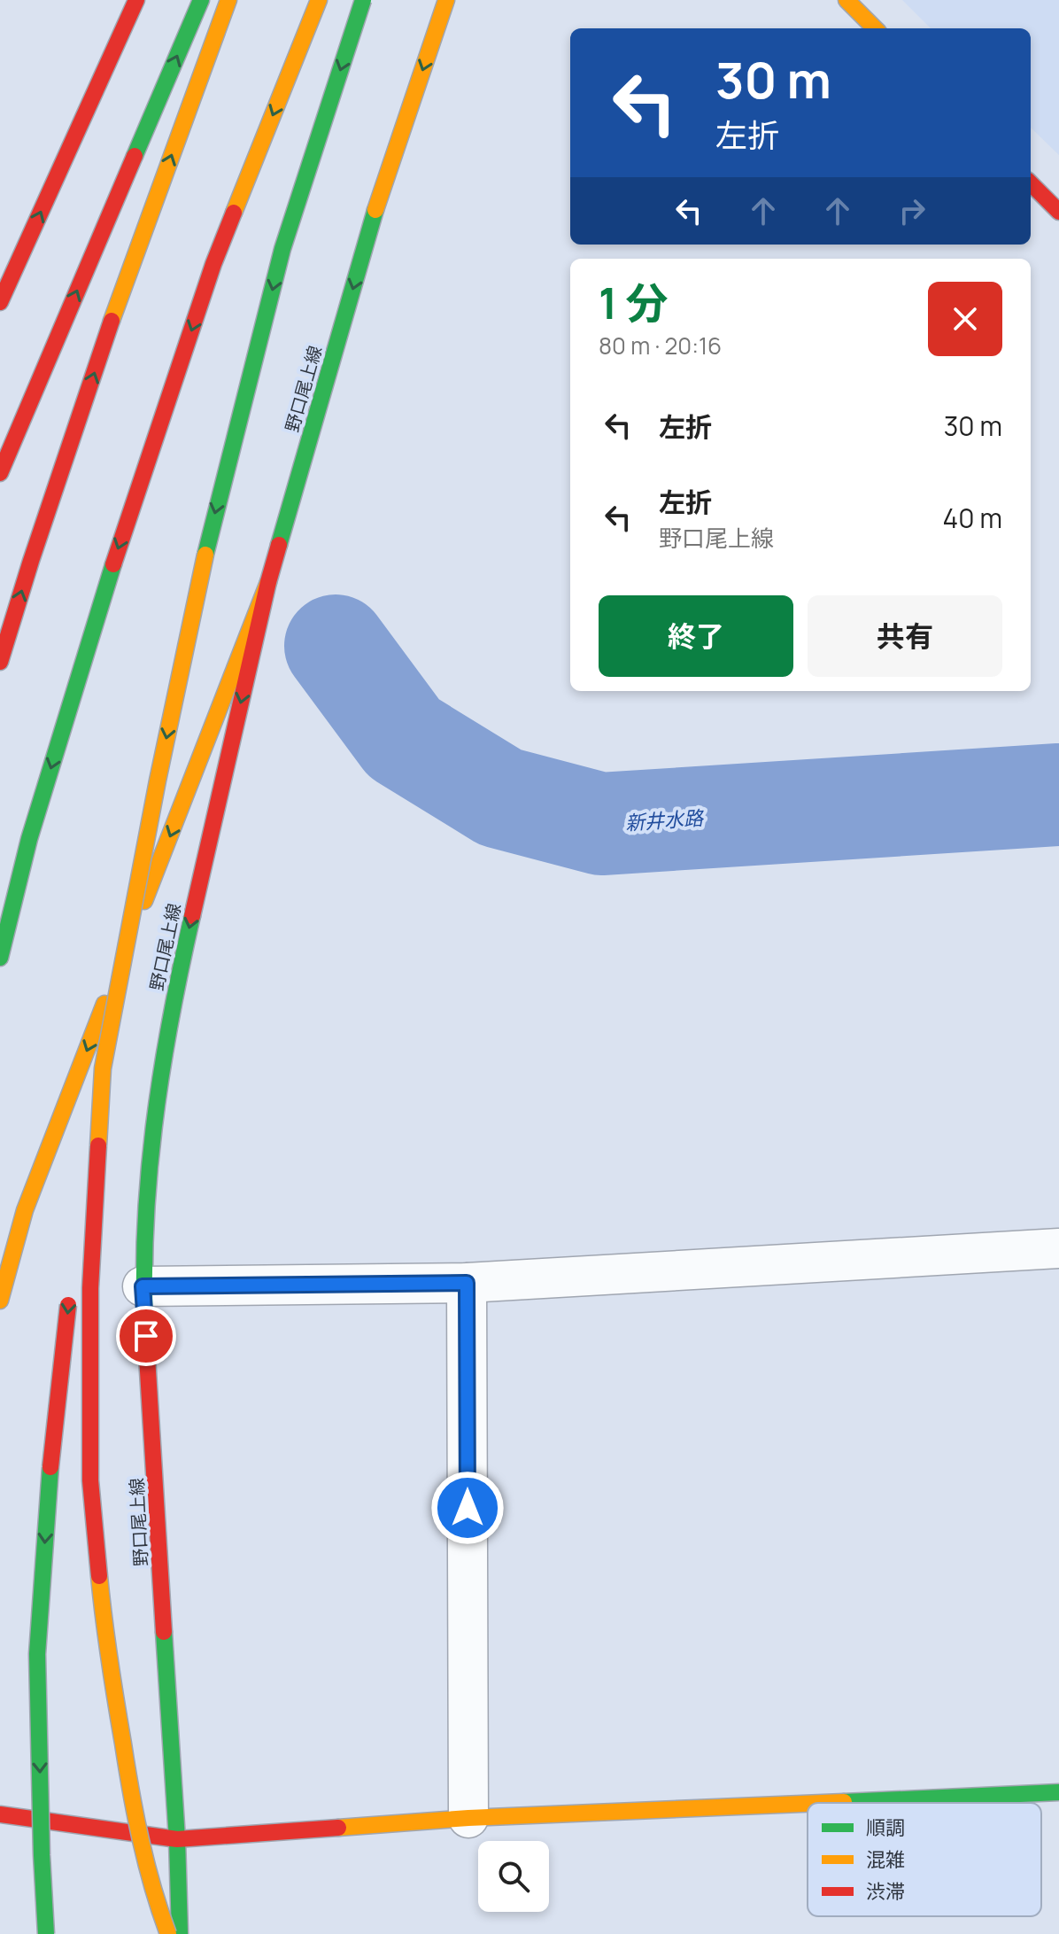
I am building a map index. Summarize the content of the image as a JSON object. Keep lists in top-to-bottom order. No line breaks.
{"streets":{"main road":["野口尾上線"]},"water":["新井水路"],"legend":["順調","混雑","渋滞"],"page":{"turn":["30 m","左折"],"heading":["1 分","80 m · 20:16"],"list":[{"name":"左折","value":"30 m"},{"name":"左折","note":"野口尾上線","value":"40 m"}],"buttons":["終了","共有"]}}
